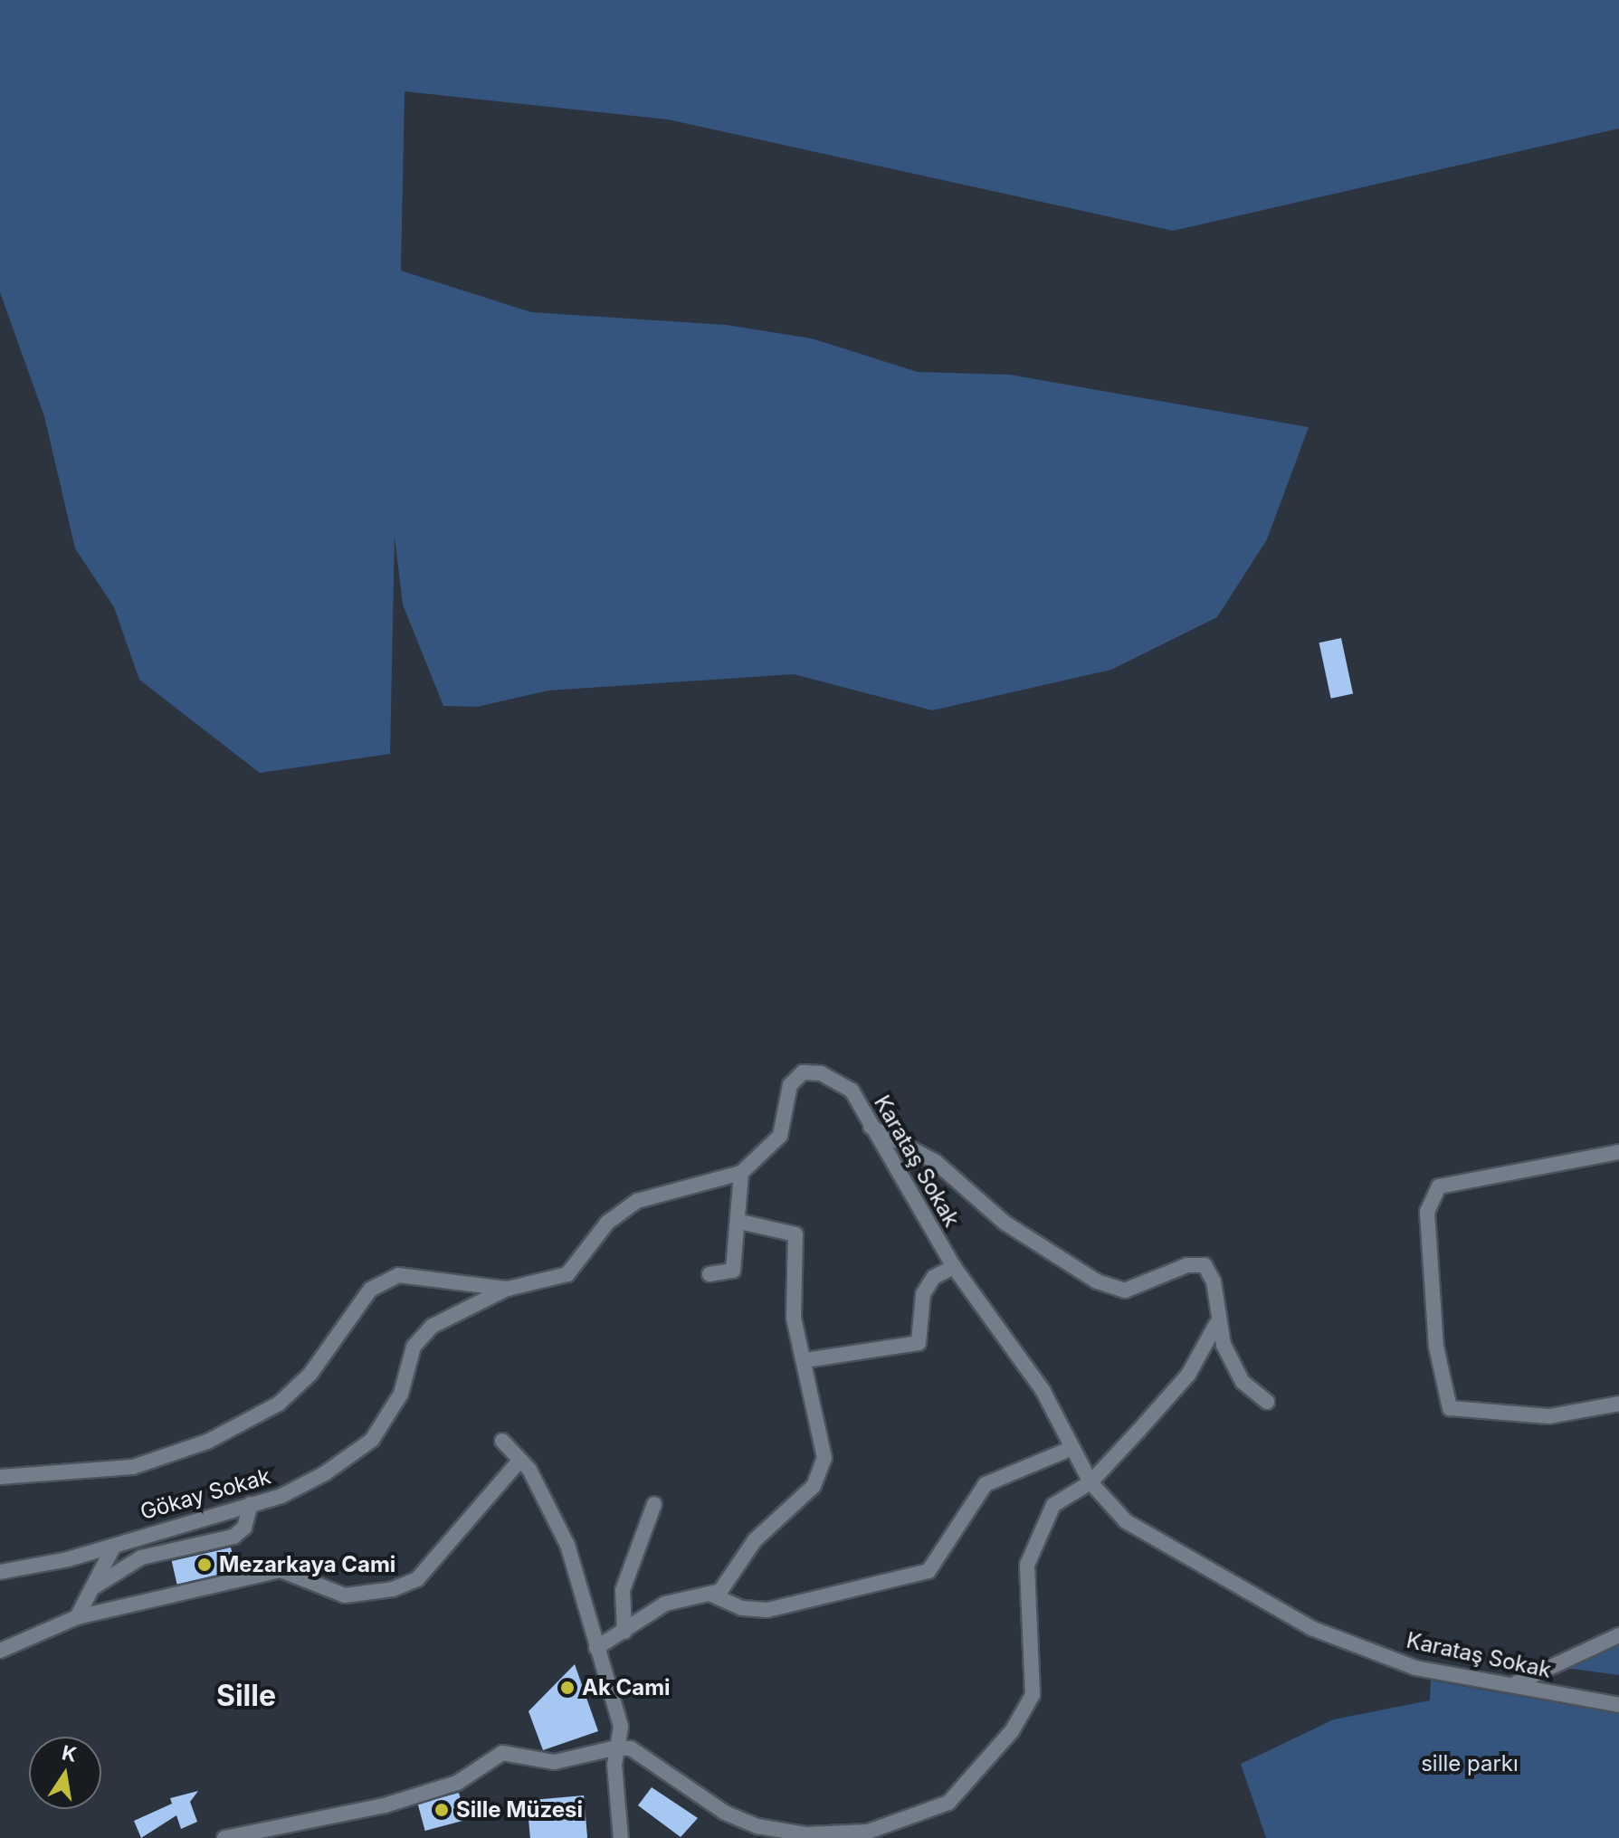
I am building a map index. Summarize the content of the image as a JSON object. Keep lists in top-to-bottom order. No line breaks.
{"streets":{"street":["Karataş Sokak","Gökay Sokak"]},"crossings":[["Karataş Sokak","Gökay Sokak"]],"districts":["Sille"],"parks":["sille parkı"],"places":["Mezarkaya Cami","Ak Cami","Sille Müzesi"],"north":"top"}
